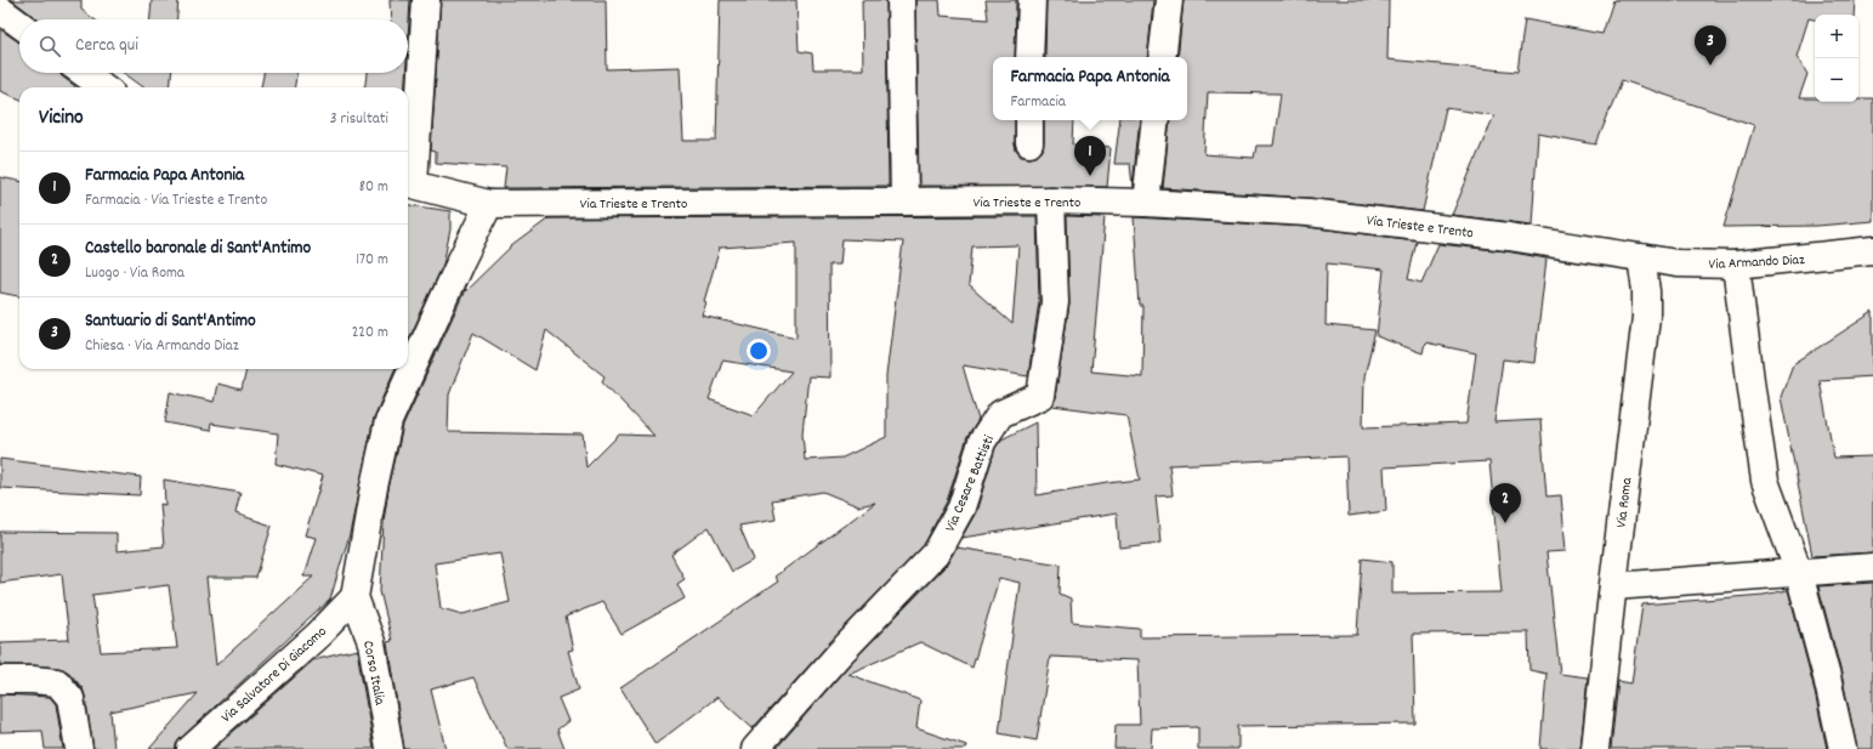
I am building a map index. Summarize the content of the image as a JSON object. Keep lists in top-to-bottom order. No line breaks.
{"streets":{"street":["Via Trieste e Trento","Via Armando Diaz","Via Cesare Battisti","Via Roma","Corso Italia","Via Salvatore Di Giacomo"]},"crossings":[["Via Trieste e Trento","Via Armando Diaz"],["Via Trieste e Trento","Via Cesare Battisti"],["Via Trieste e Trento","Via Roma"],["Via Armando Diaz","Via Roma"],["Corso Italia","Via Salvatore Di Giacomo"]],"page":{"map_buttons":["+","−"],"search":"Cerca qui","pins":["3","1","2"],"popup":["Farmacia Papa Antonia","Farmacia"],"heading":["Vicino","3 risultati"],"list":[{"mark":"1","name":"Farmacia Papa Antonia","note":"Farmacia · Via Trieste e Trento","value":"80 m"},{"mark":"2","name":"Castello baronale di Sant'Antimo","note":"Luogo · Via Roma","value":"170 m"},{"mark":"3","name":"Santuario di Sant'Antimo","note":"Chiesa · Via Armando Diaz","value":"220 m"}]}}
